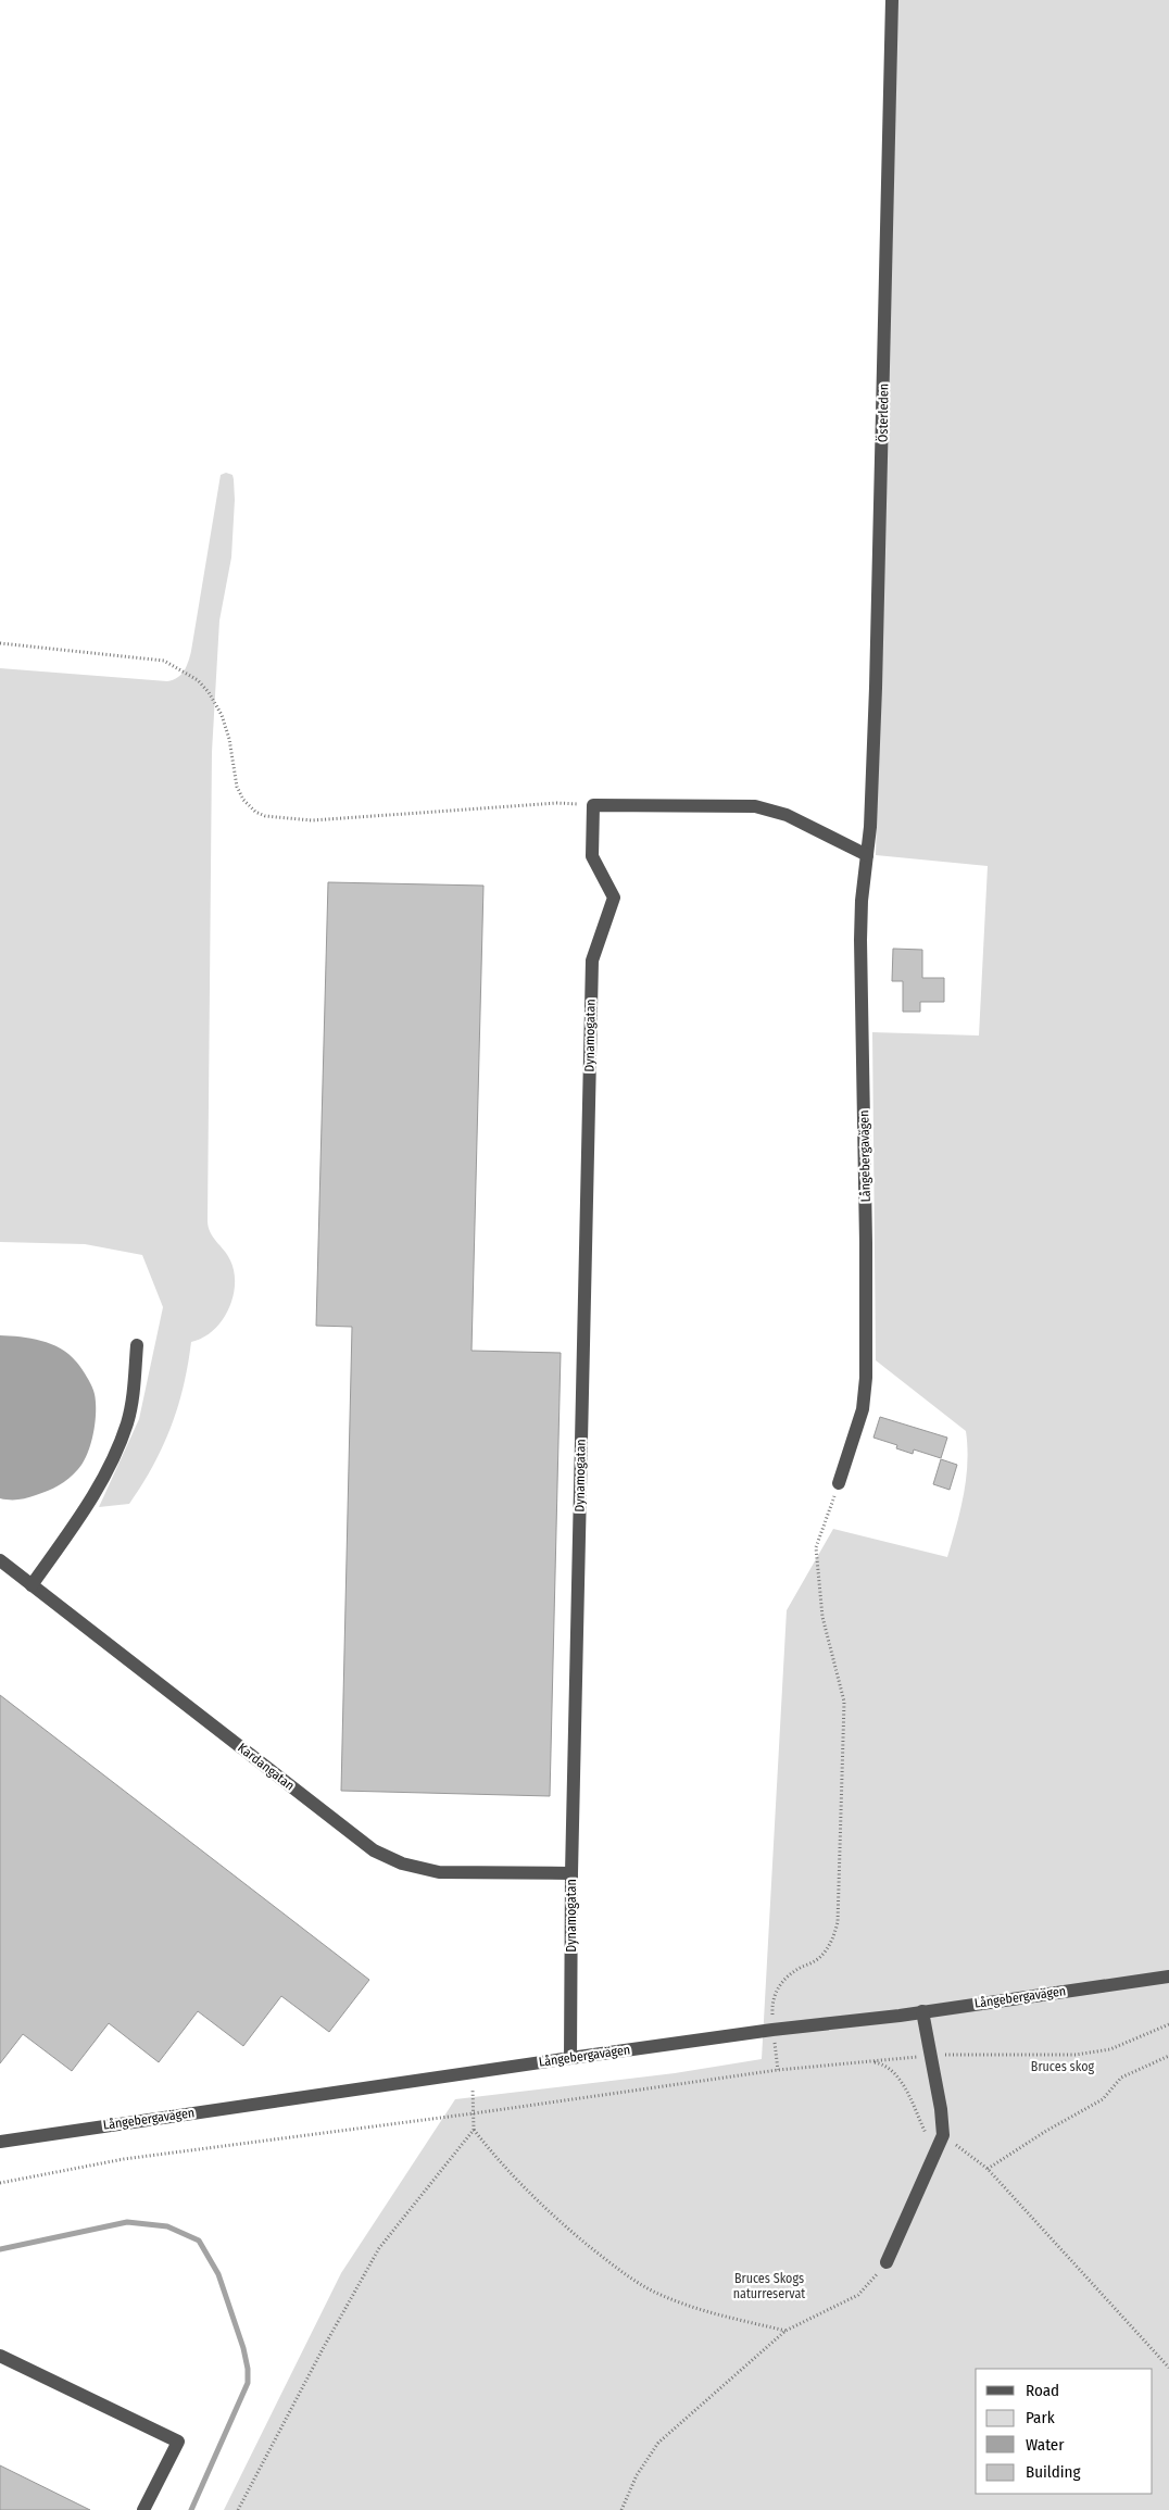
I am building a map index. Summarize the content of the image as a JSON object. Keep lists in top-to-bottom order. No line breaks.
{"streets":{"street":["Österleden","Dynamogatan","Långebergavägen","Kardangatan"]},"crossings":[["Österleden","Långebergavägen"],["Dynamogatan","Långebergavägen"],["Dynamogatan","Kardangatan"]],"parks":["Bruces skog","Bruces Skogs naturreservat"],"legend":["Road","Park","Water","Building"]}
